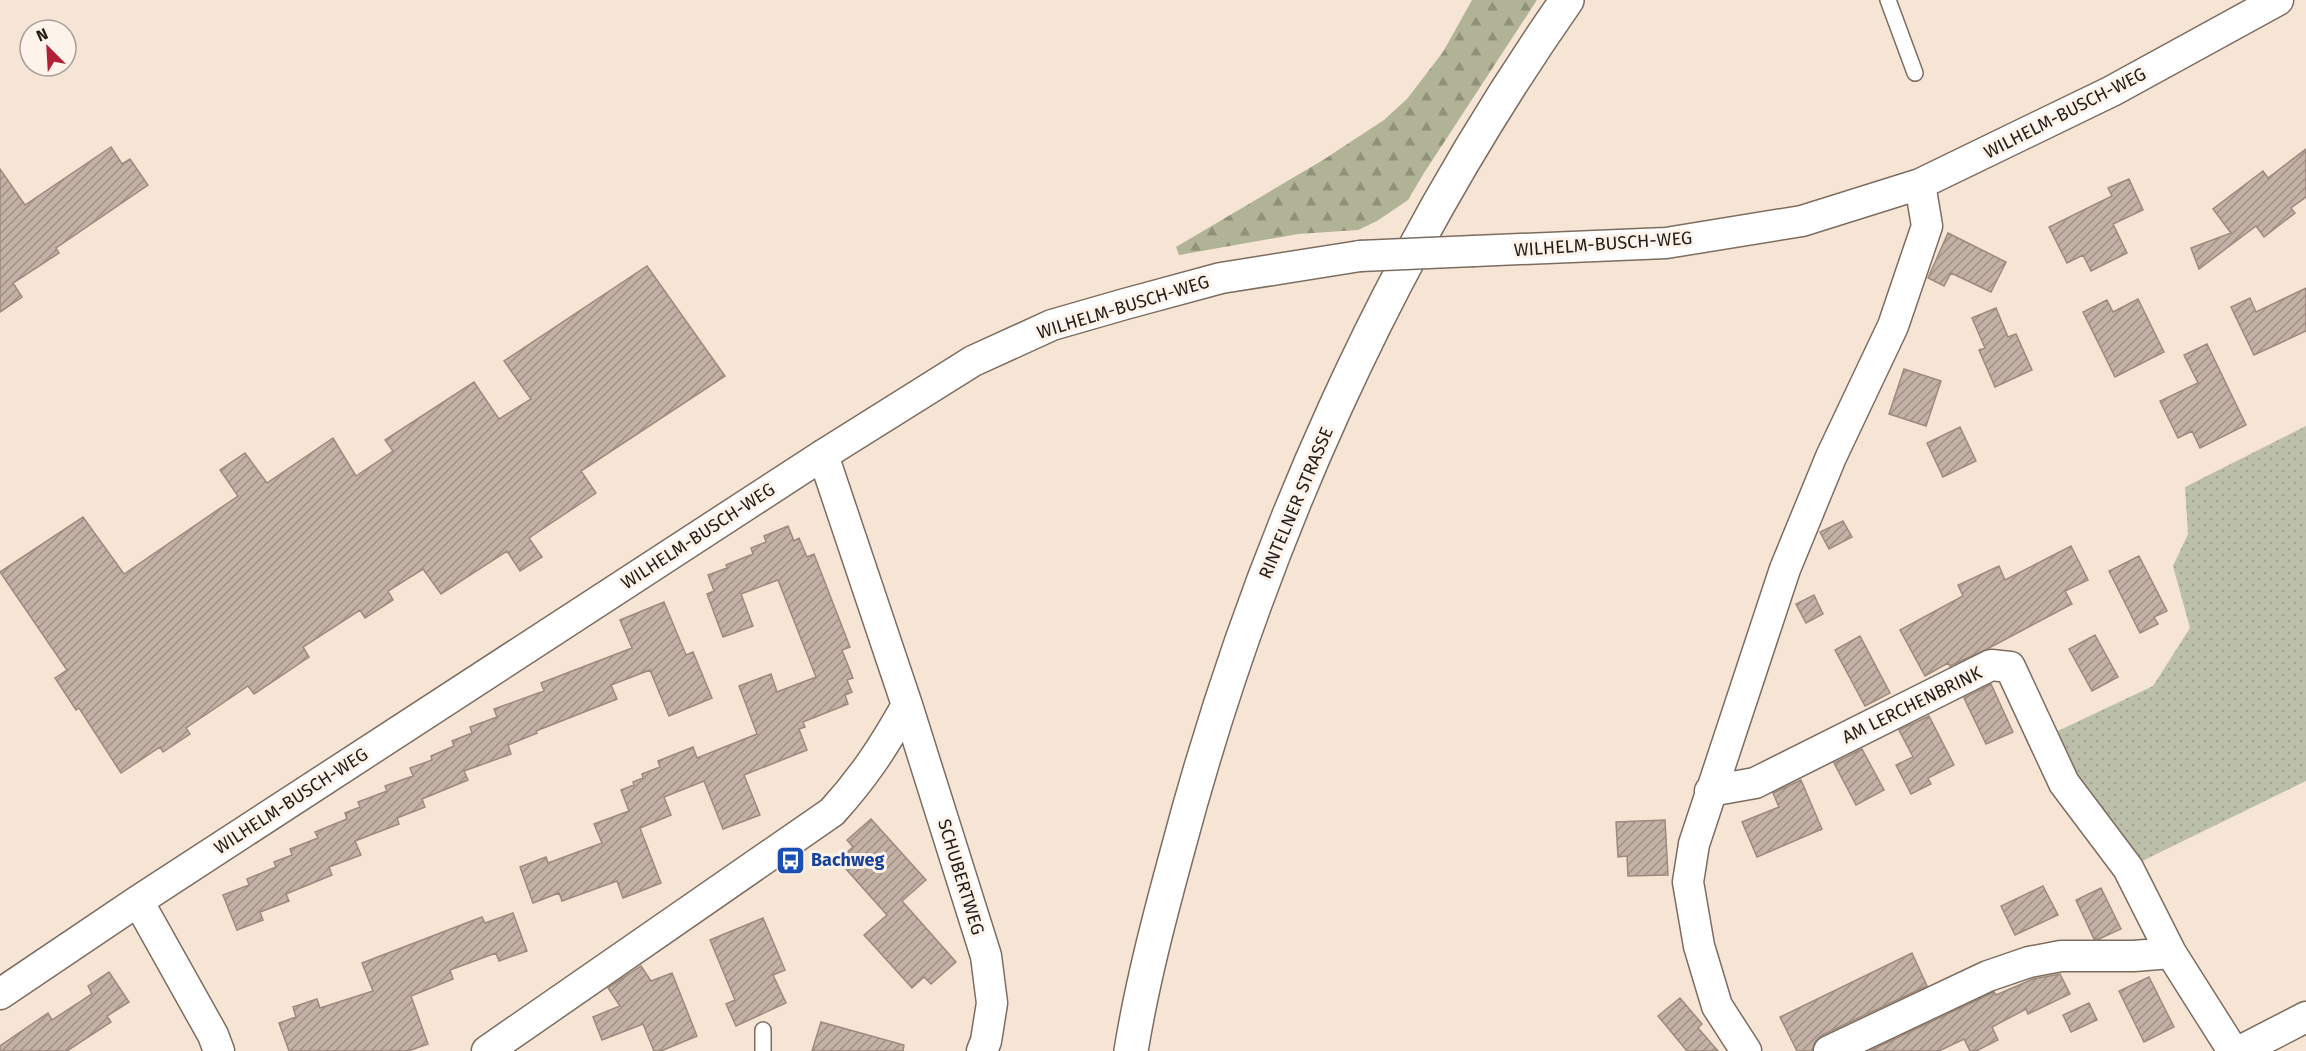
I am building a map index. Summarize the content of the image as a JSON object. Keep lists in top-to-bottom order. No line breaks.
{"streets":{"main road":["RINTELNER STRASSE"],"street":["WILHELM-BUSCH-WEG","AM LERCHENBRINK","SCHUBERTWEG"]},"places":{"bus stop":["Bachweg"]},"north":"top left"}
